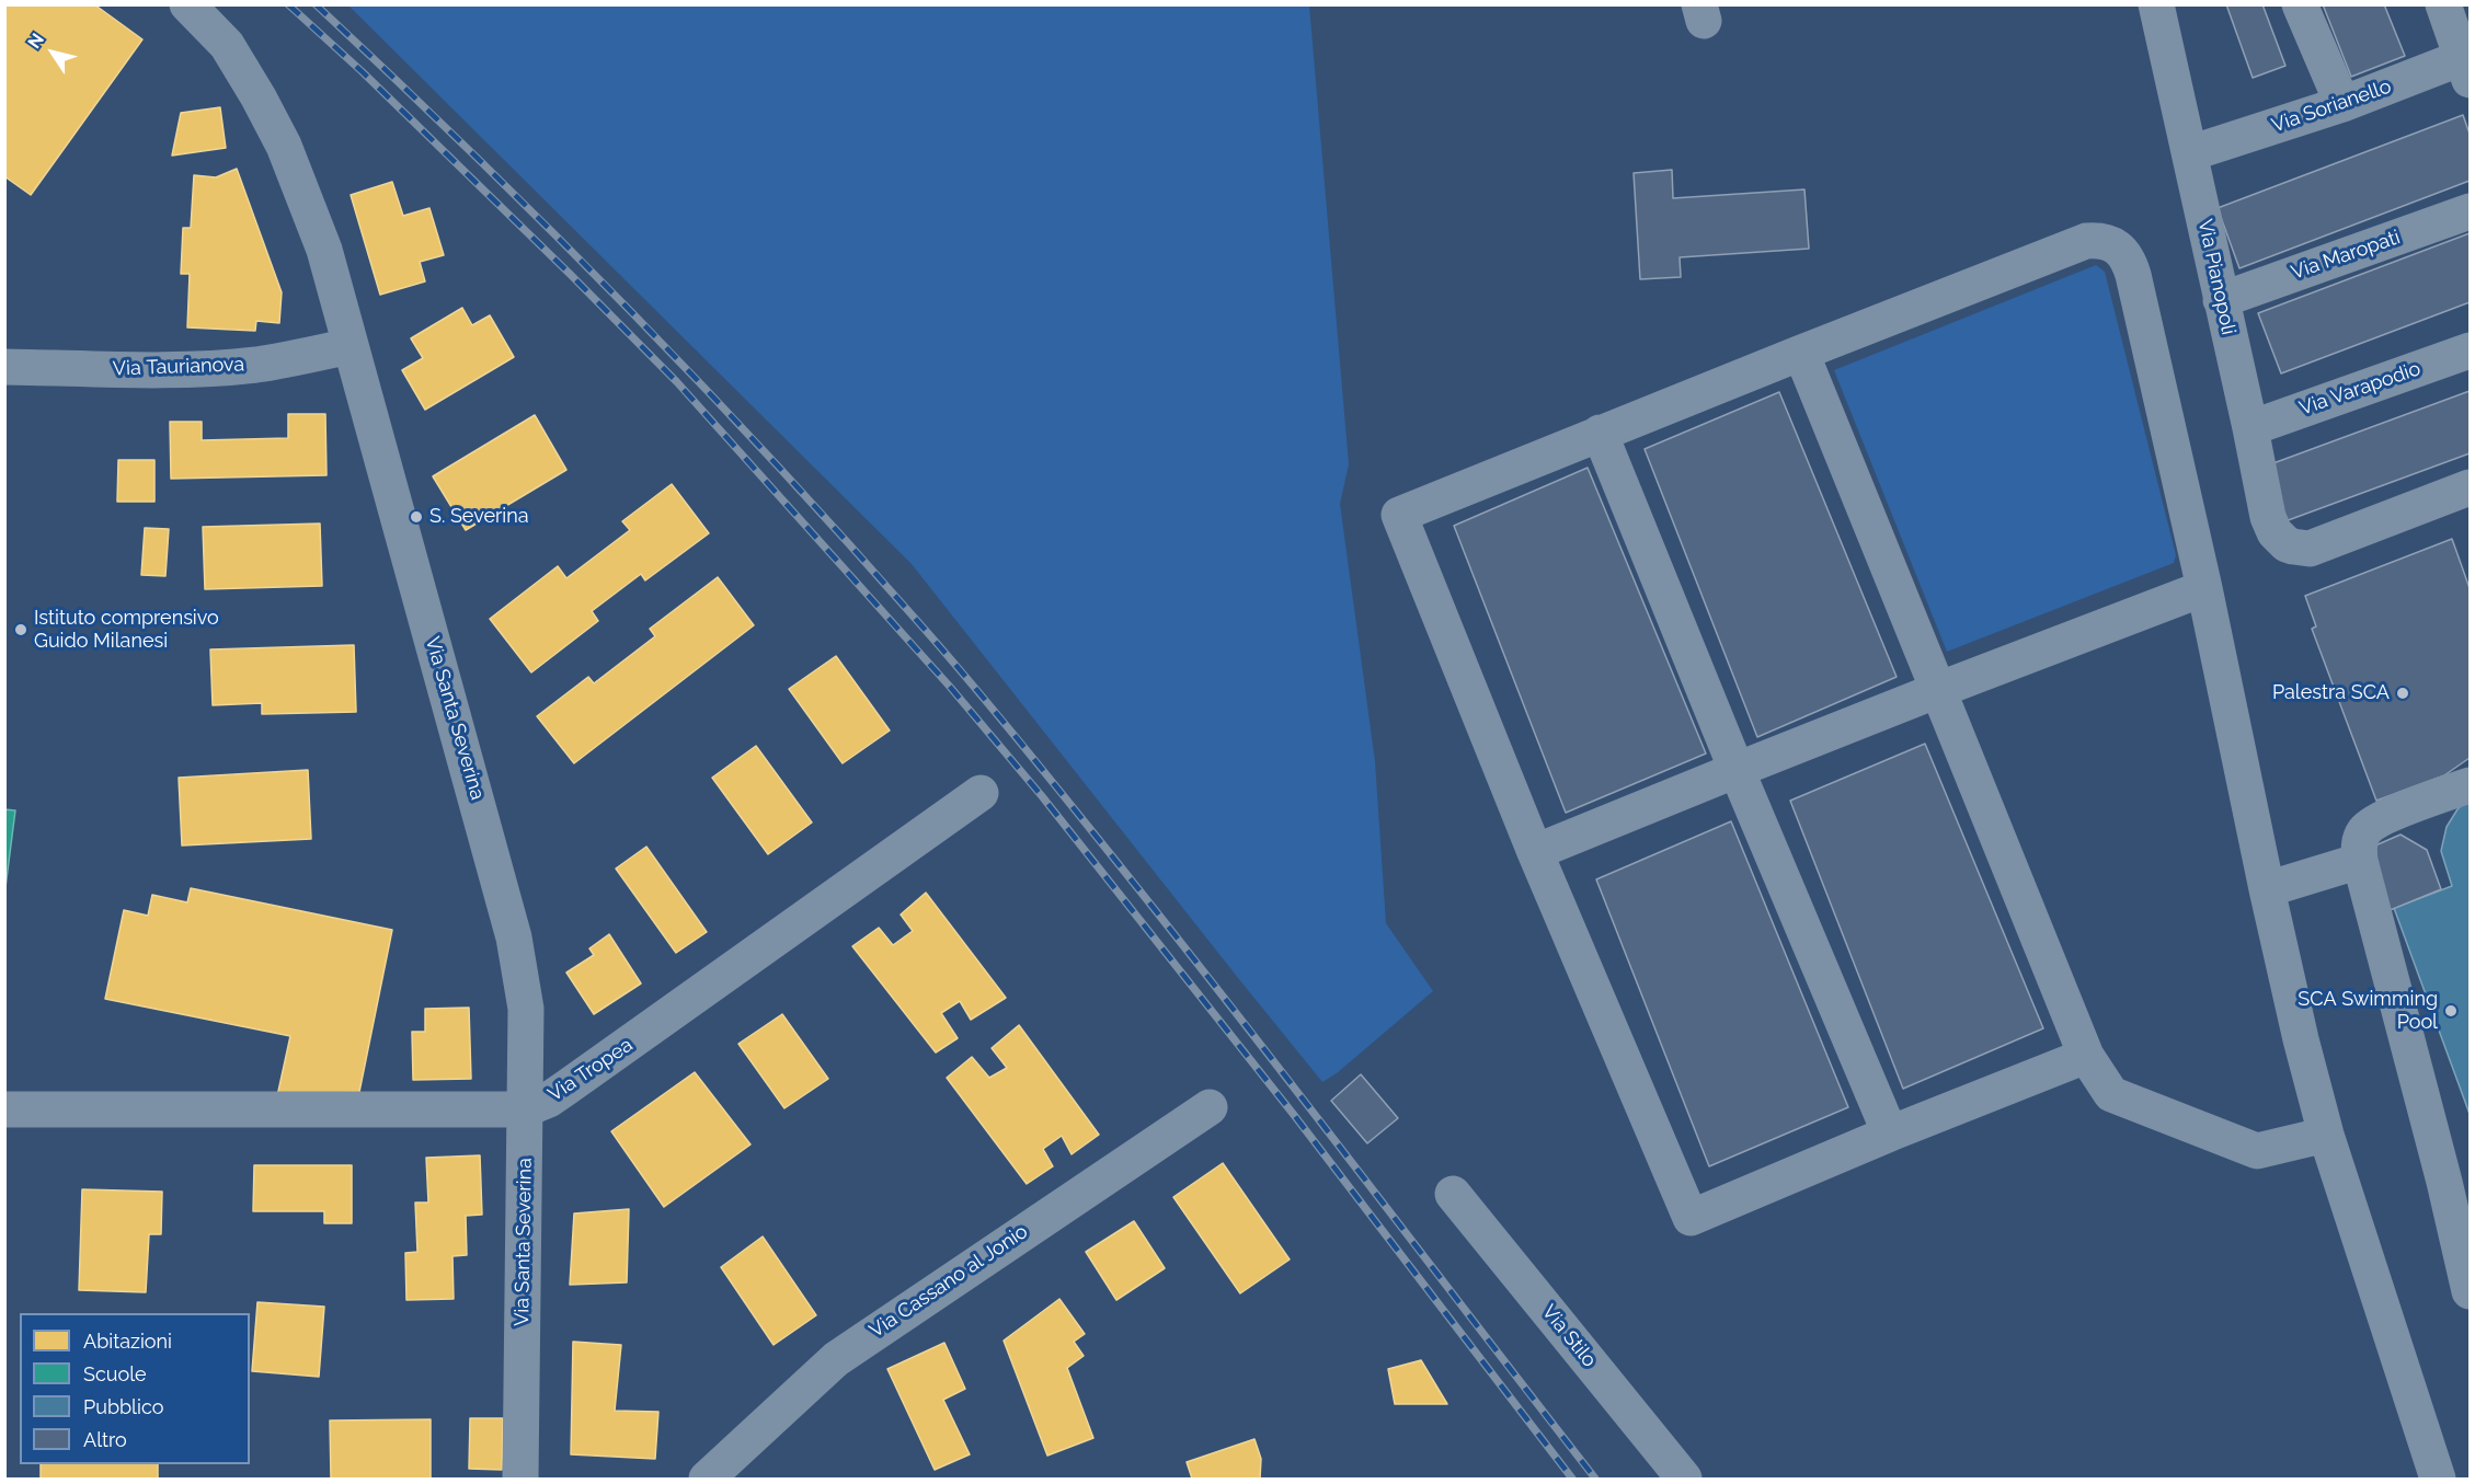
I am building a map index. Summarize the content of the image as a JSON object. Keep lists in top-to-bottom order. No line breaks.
{"streets":{"street":["Via Sorianello","Via Maropati","Via Pianopoli","Via Taurianova","Via Varapodio","Via Santa Severina","Via Tropea","Via Cassano al Jonio","Via Stilo"]},"crossings":[["Via Sorianello","Via Pianopoli"],["Via Maropati","Via Pianopoli"],["Via Pianopoli","Via Varapodio"],["Via Taurianova","Via Santa Severina"],["Via Santa Severina","Via Tropea"]],"places":["S. Severina","Istituto comprensivo Guido Milanesi","Palestra SCA","SCA Swimming Pool"],"legend":["Abitazioni","Scuole","Pubblico","Altro"],"north":"top left"}
